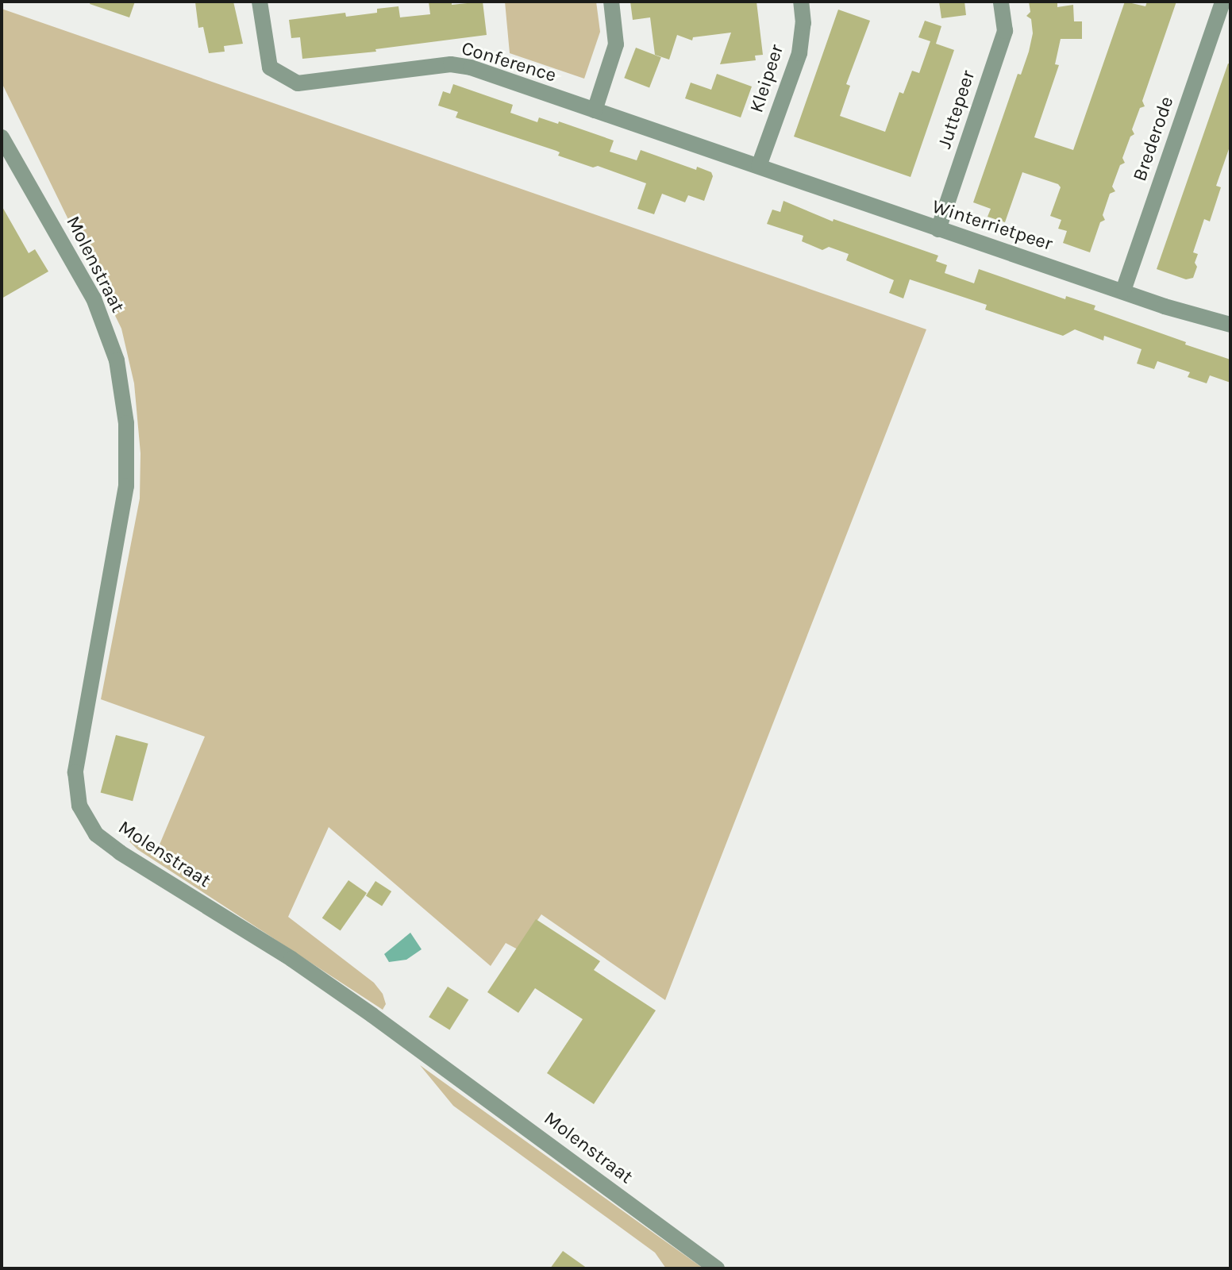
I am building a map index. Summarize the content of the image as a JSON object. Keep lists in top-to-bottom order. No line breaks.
{"streets":{"street":["Conference","Kleipeer","Juttepeer","Brederode","Winterrietpeer","Molenstraat"]},"crossings":[["Conference","Kleipeer"],["Conference","Winterrietpeer"],["Kleipeer","Winterrietpeer"],["Juttepeer","Winterrietpeer"],["Brederode","Winterrietpeer"]]}
